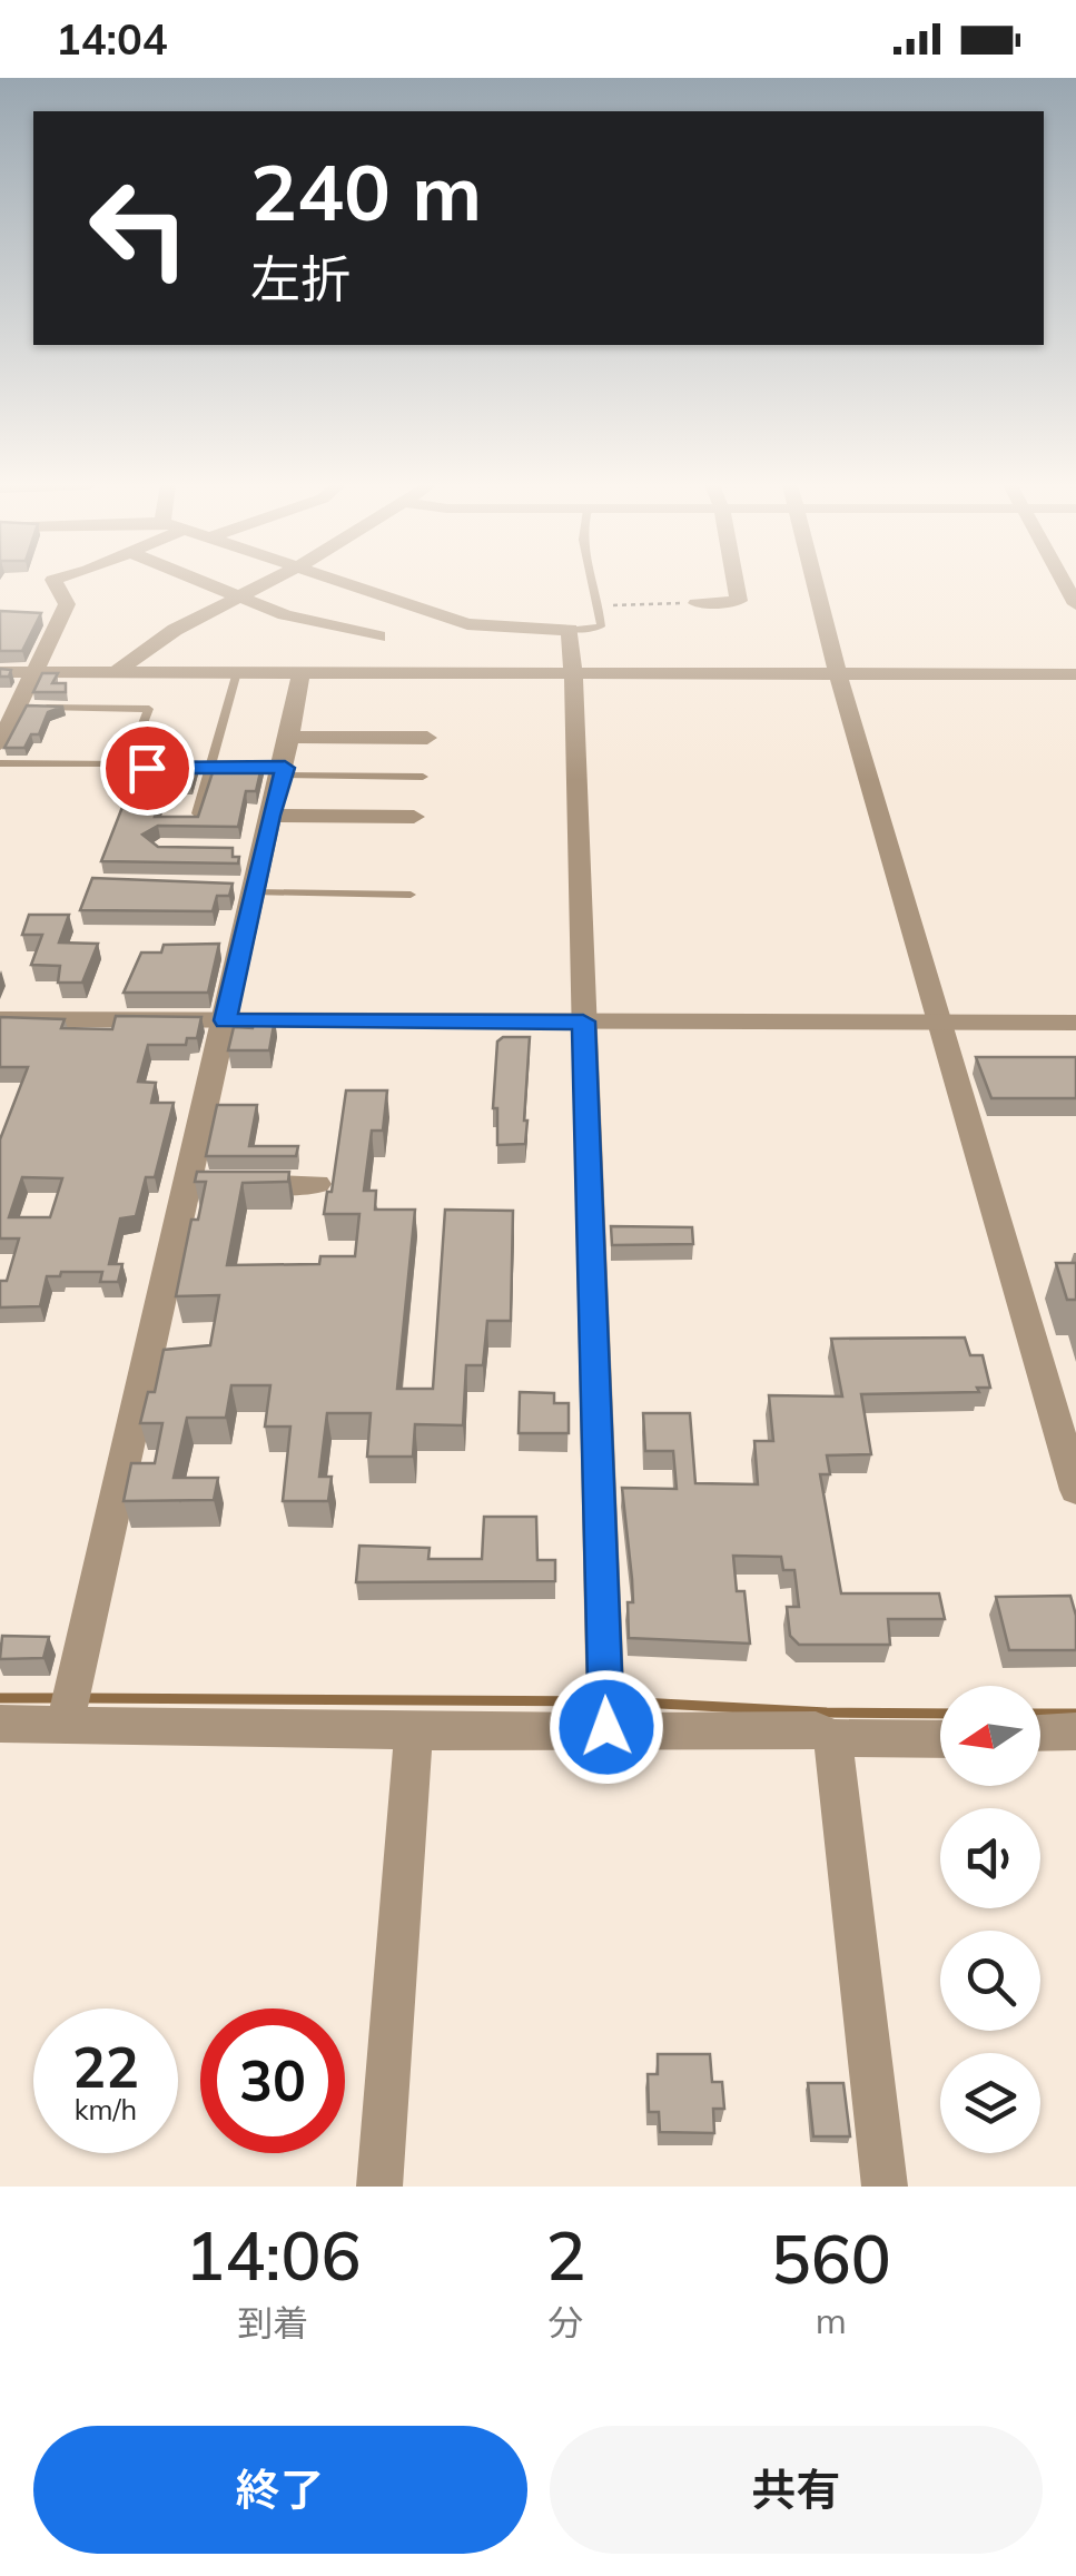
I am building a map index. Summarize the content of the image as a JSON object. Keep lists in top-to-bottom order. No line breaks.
{"north":"left","page":{"status":"14:04","turn":["240 m","左折"],"speed":"22 km/h","limit":"30","eta":["14:06","到着","2","分","560","m"],"buttons":["終了","共有"]}}
